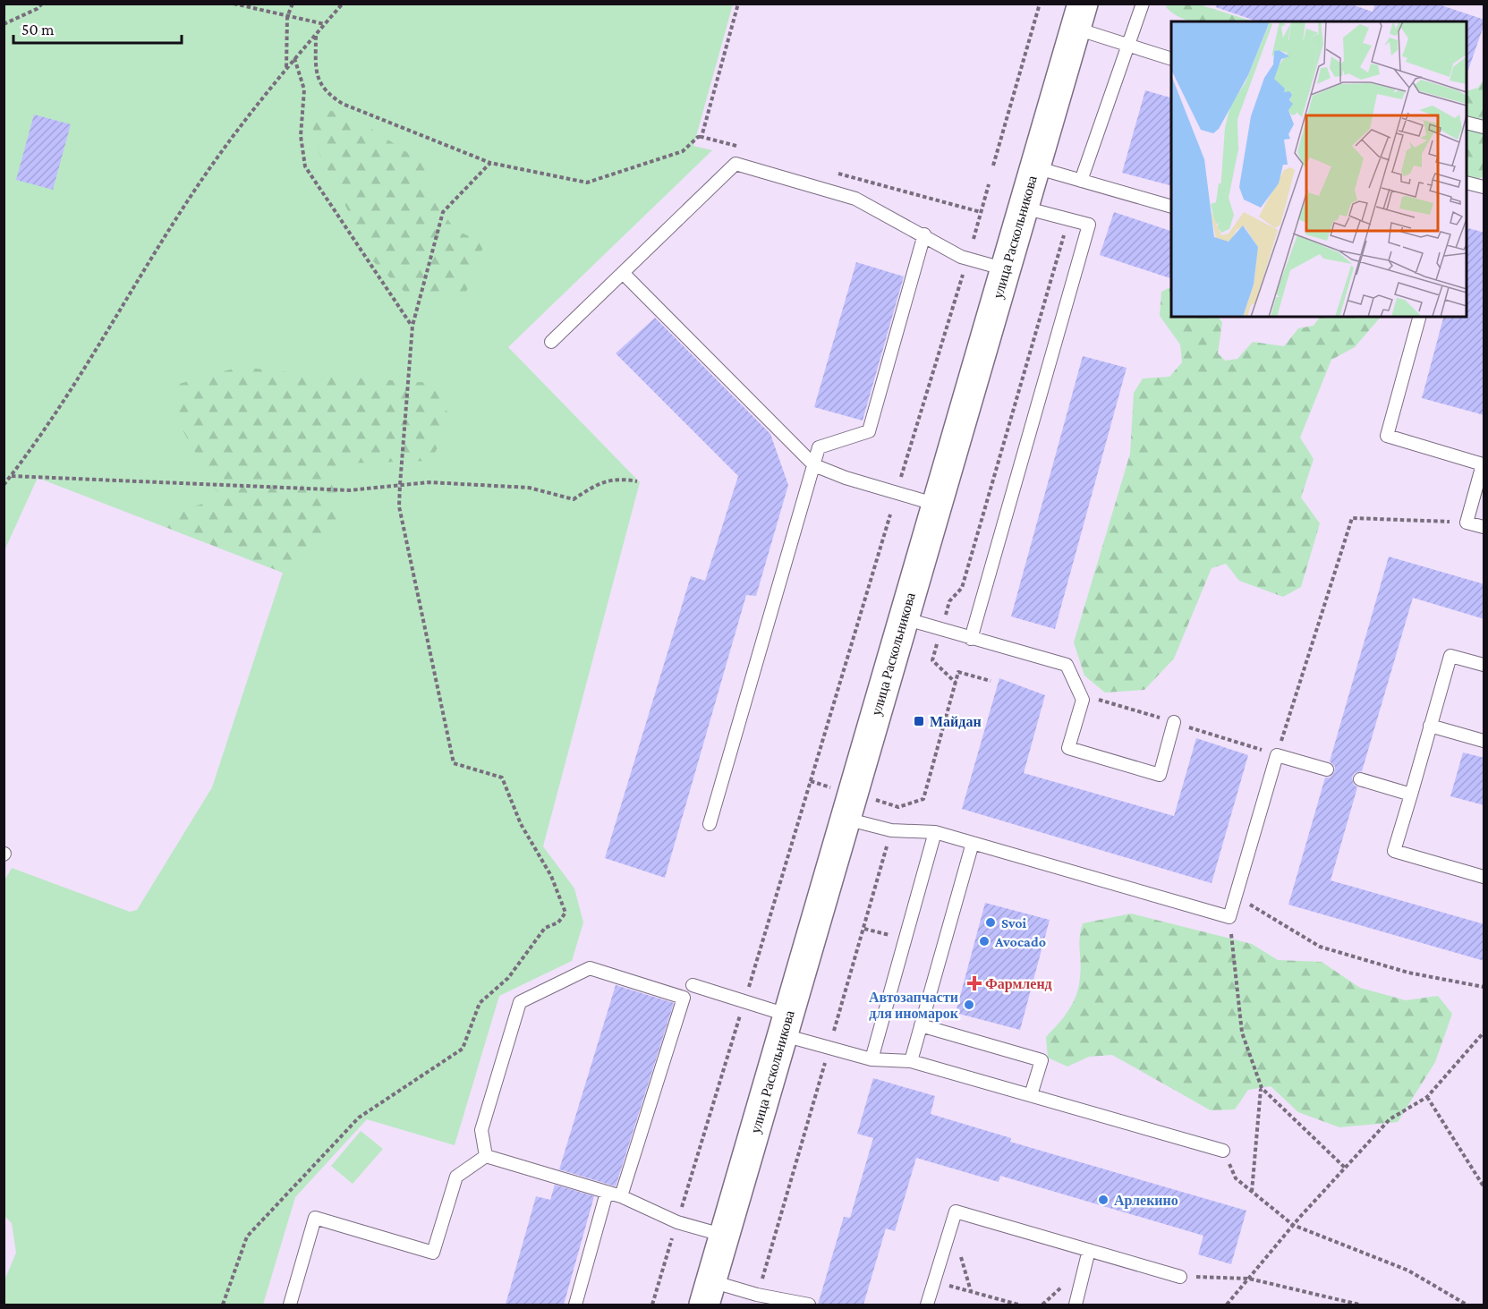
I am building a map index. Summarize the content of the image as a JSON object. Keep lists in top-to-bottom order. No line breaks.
{"streets":{"street":["улица Раскольникова"]},"places":{"transit":["Майдан"],"other":["Svoi","Avocado","Автозапчасти для иномарок","Арлекино"],"health":["Фармленд"]},"scale_bar":"50 m"}
